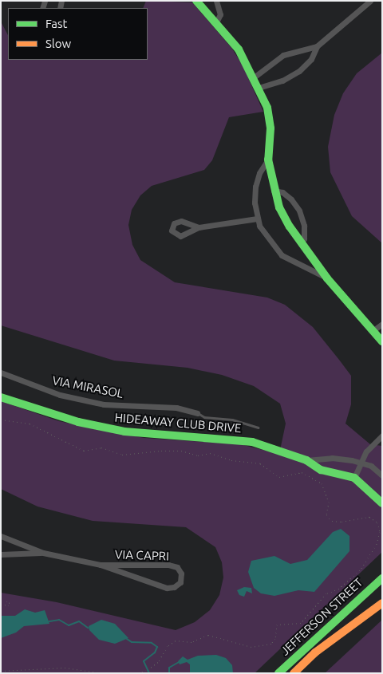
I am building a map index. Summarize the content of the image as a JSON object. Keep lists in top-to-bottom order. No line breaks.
{"streets":{"street":["VIA MIRASOL","HIDEAWAY CLUB DRIVE","VIA CAPRI","JEFFERSON STREET"]},"legend":["Fast","Slow"]}
